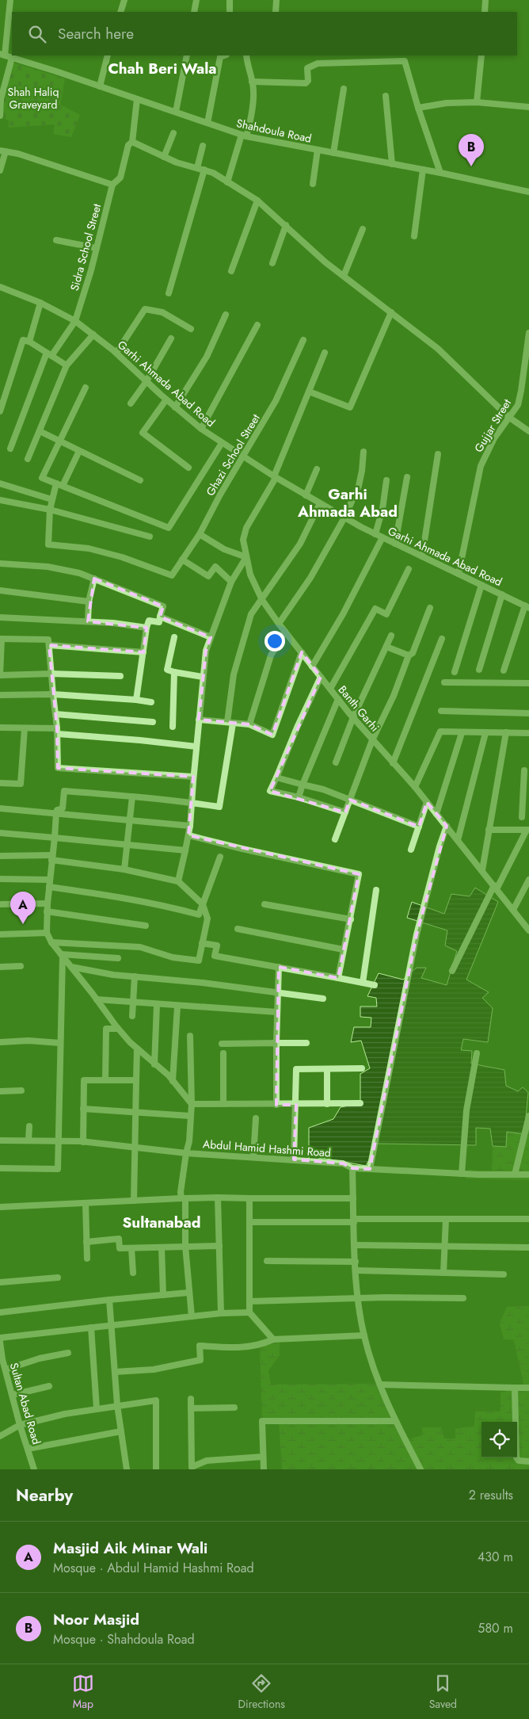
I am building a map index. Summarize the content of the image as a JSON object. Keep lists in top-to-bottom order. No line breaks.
{"streets":{"street":["Shahdoula Road","Sidra School Street","Garhi Ahmada Abad Road","Gujjar Street","Ghazi School Street","Banth Garhi","Abdul Hamid Hashmi Road","Sultan Abad Road"]},"crossings":[["Shahdoula Road","Sidra School Street"],["Sidra School Street","Garhi Ahmada Abad Road"],["Garhi Ahmada Abad Road","Gujjar Street"],["Garhi Ahmada Abad Road","Ghazi School Street"],["Garhi Ahmada Abad Road","Banth Garhi"]],"districts":["Chah Beri Wala","Garhi Ahmada Abad","Sultanabad"],"parks":["Shah Haliq Graveyard"],"page":{"search":"Search here","pins":["B","A"],"heading":["Nearby","2 results"],"list":[{"mark":"A","name":"Masjid Aik Minar Wali","note":"Mosque · Abdul Hamid Hashmi Road","value":"430 m"},{"mark":"B","name":"Noor Masjid","note":"Mosque · Shahdoula Road","value":"580 m"}],"nav":["Map","Directions","Saved"]}}
